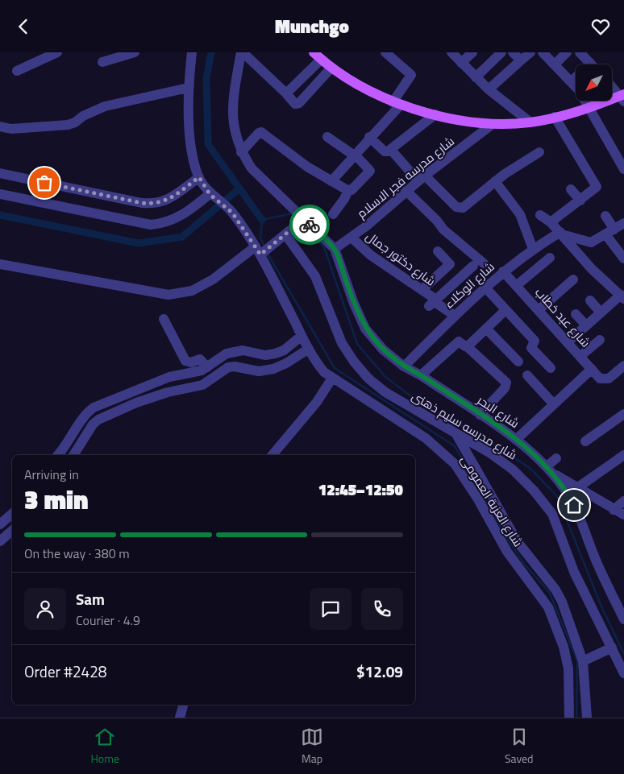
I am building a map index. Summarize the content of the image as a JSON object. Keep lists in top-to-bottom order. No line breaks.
{"streets":{"street":["شارع مدرسه فجر الاسلام","شارع دكتور جمال","شارع الوكلاء","شارع عبد خطاب","شارع البحر","شارع مدرسه سليم ذهنى","شارع العزبة العمومى"]},"crossings":[["شارع مدرسه فجر الاسلام","شارع دكتور جمال"],["شارع مدرسه فجر الاسلام","شارع البحر"],["شارع دكتور جمال","شارع الوكلاء"],["شارع الوكلاء","شارع عبد خطاب"],["شارع الوكلاء","شارع البحر"]],"north":"bottom left","page":{"header":"Munchgo","heading":["3 min","Arriving in","12:45–12:50"],"panel":["Sam","Courier · 4.9","Order #2428","$12.09"],"bar":"On the way · 380 m","tabs":["Home","Map","Saved"]}}
